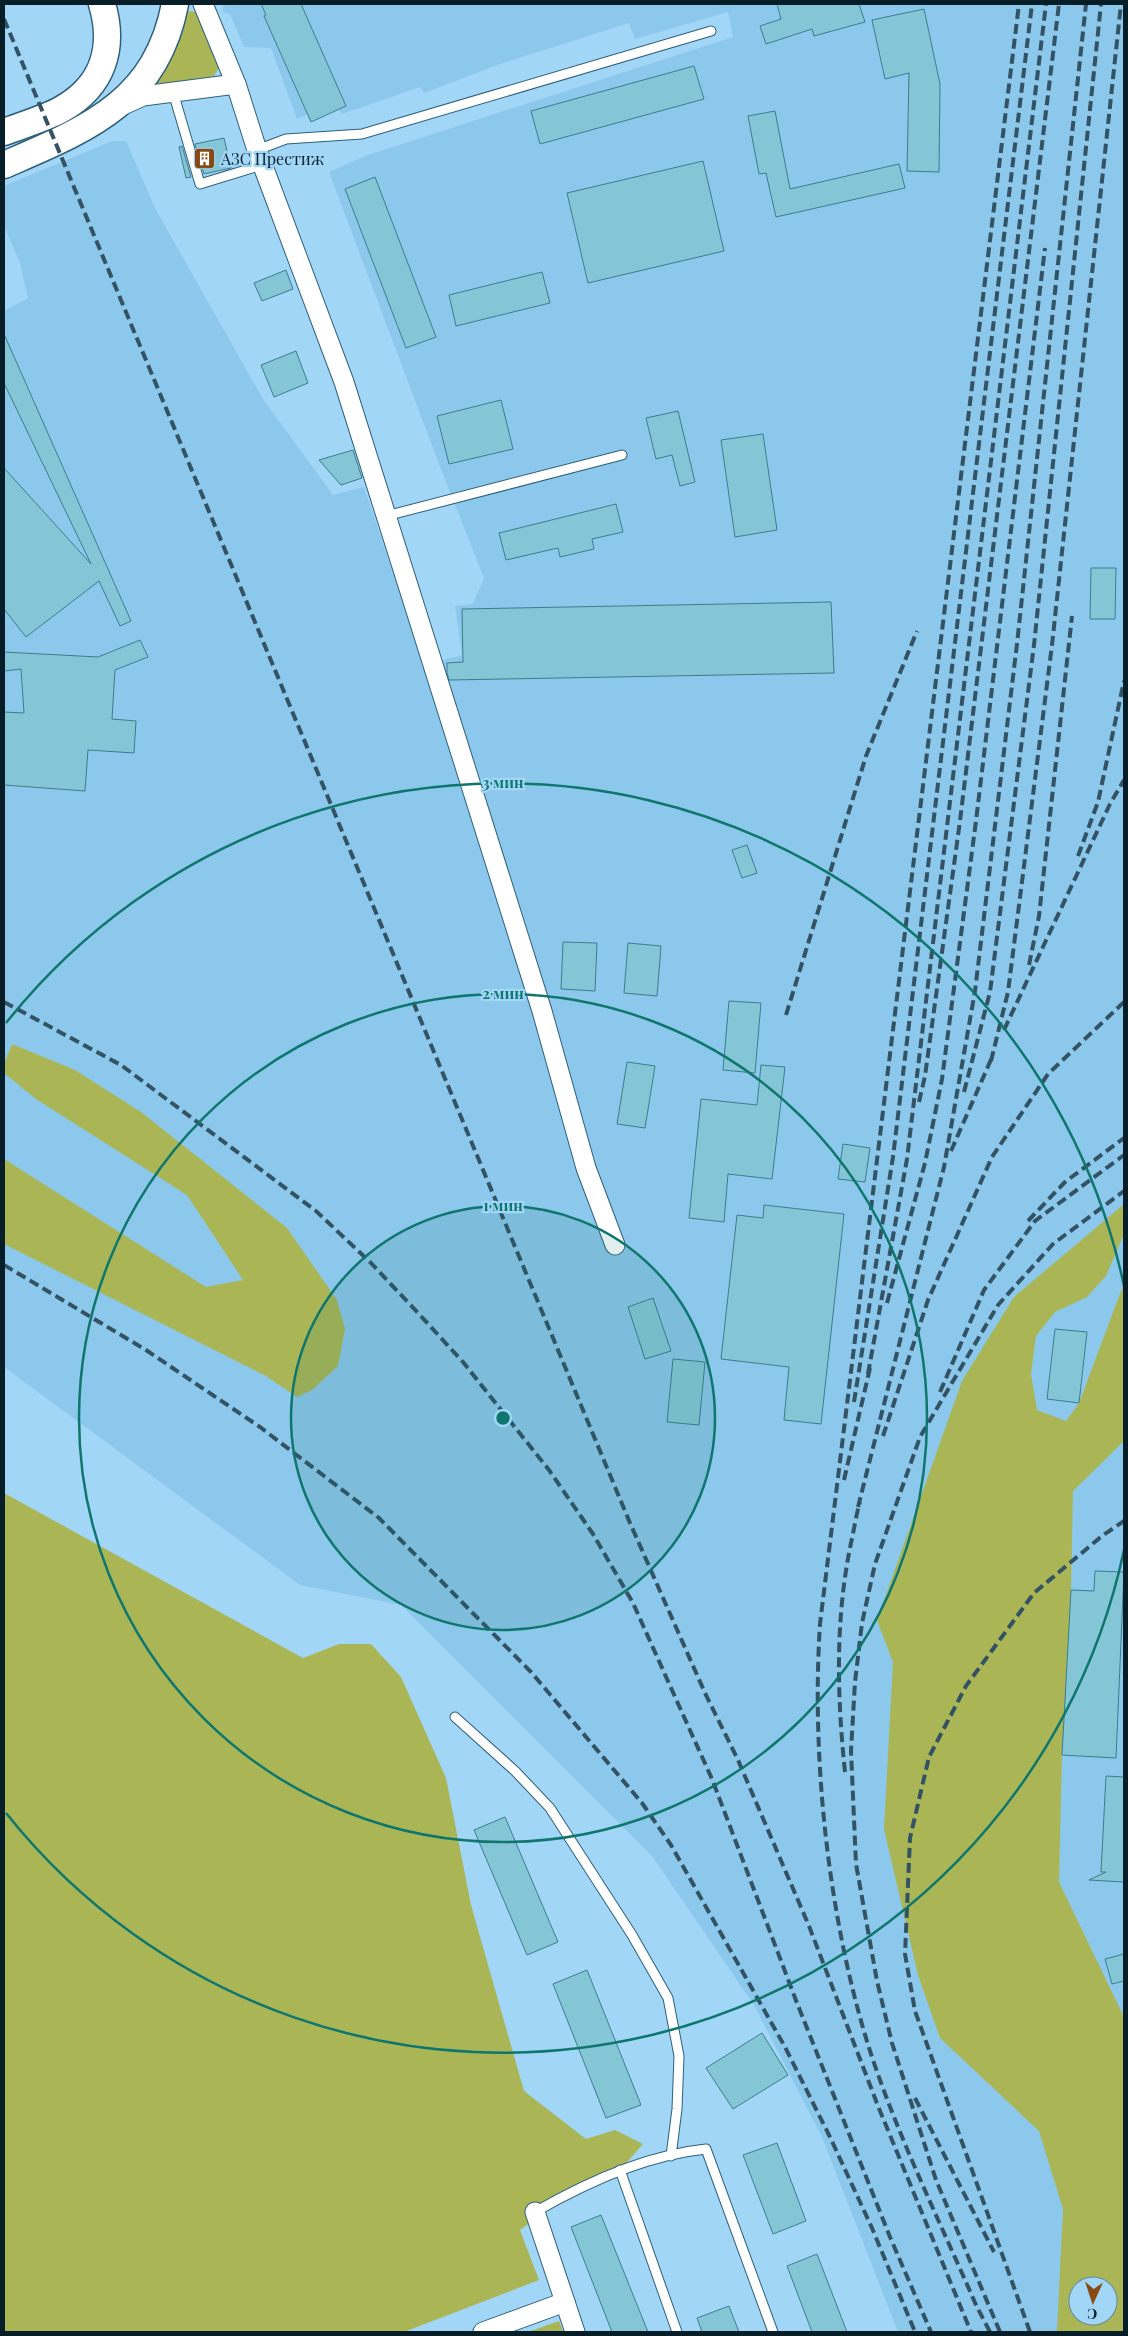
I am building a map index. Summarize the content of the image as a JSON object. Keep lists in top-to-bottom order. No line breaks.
{"places":{"building":["АЗС Престиж"]},"north":"bottom","rings":["3 мин","2 мин","1 мин"]}
